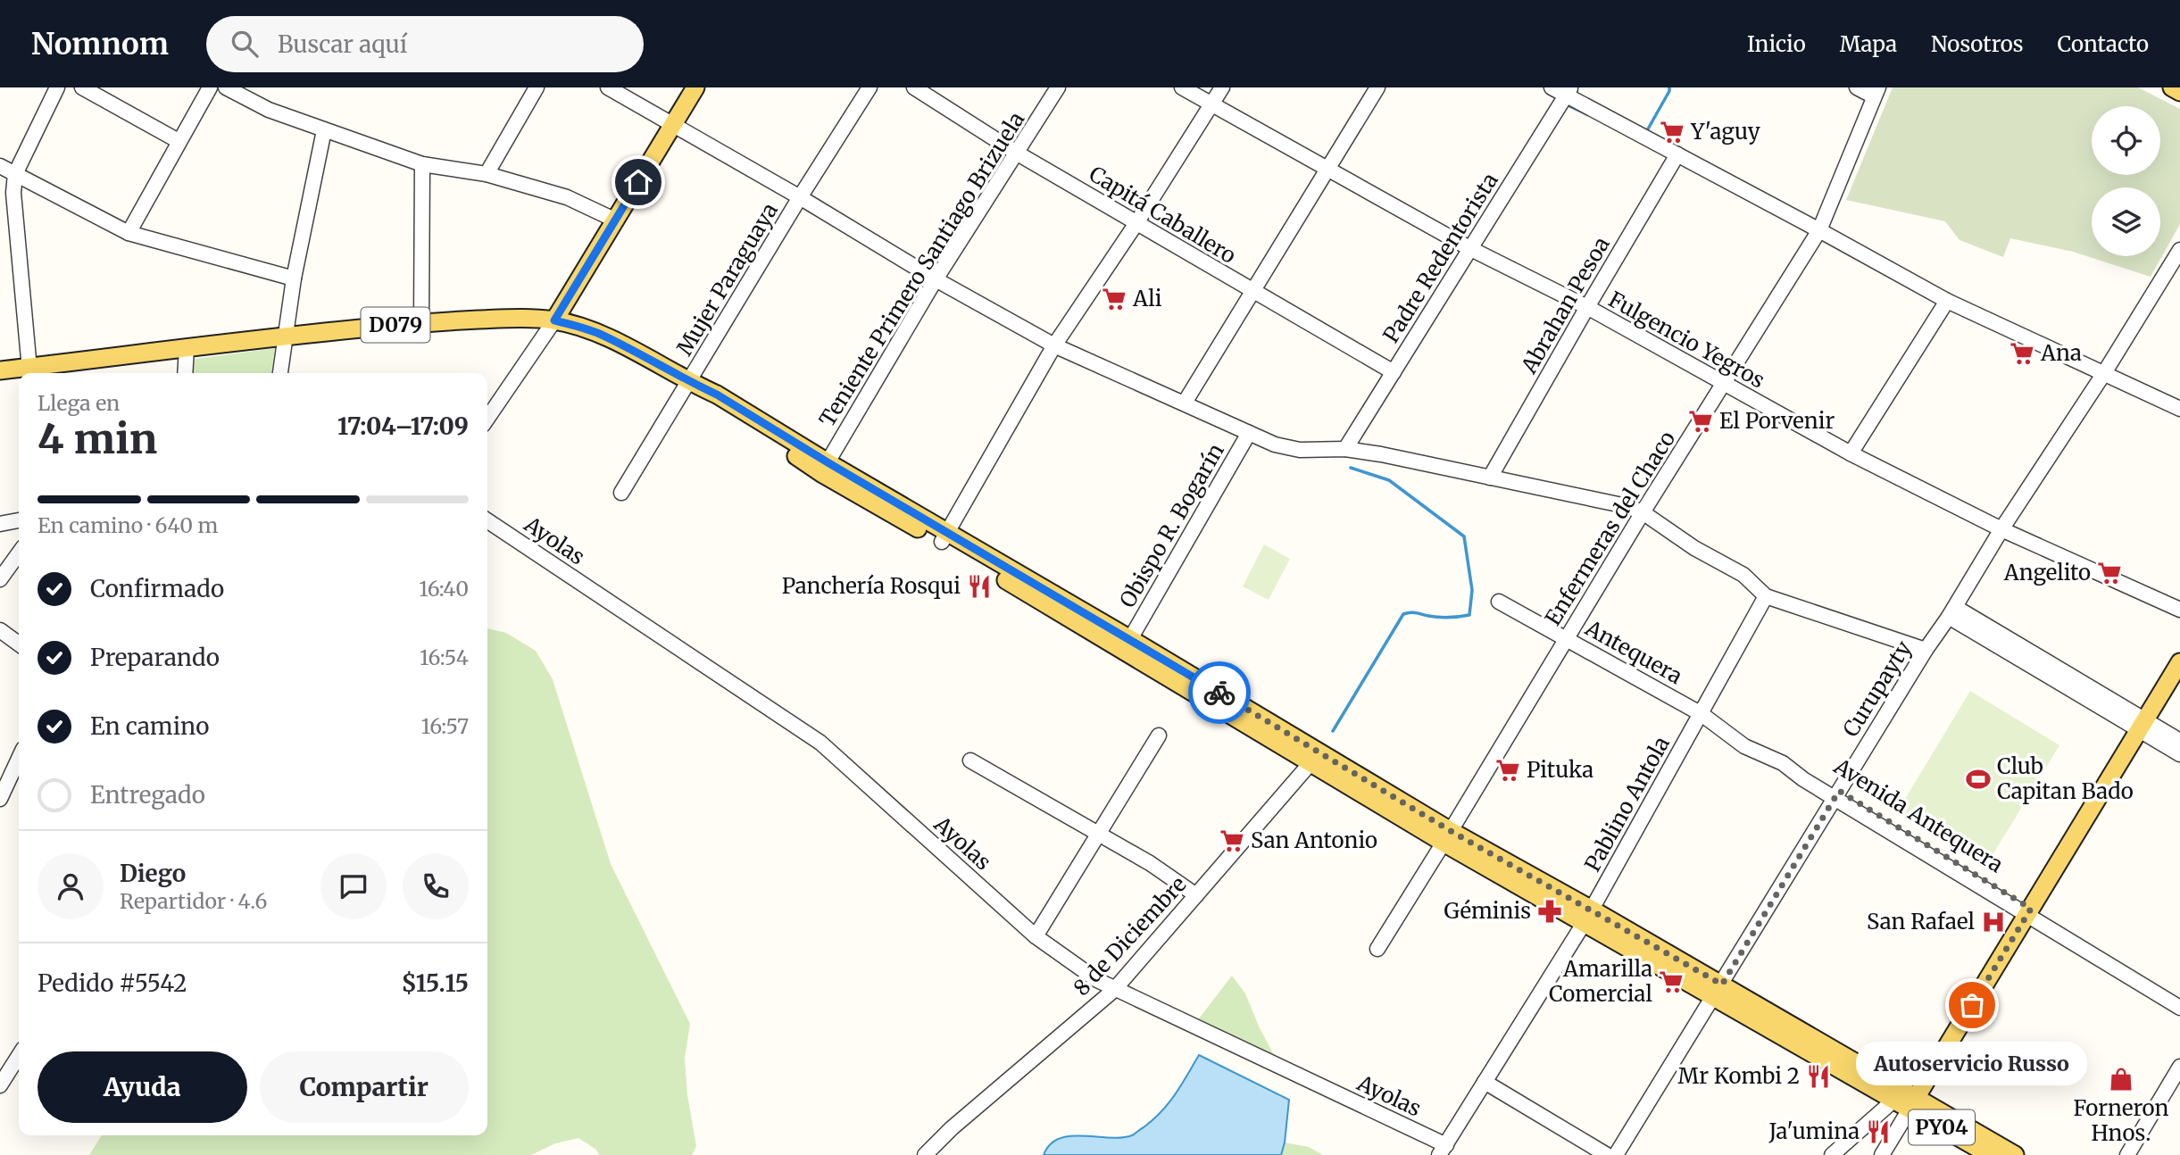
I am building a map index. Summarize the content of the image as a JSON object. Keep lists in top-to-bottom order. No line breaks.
{"streets":{"main road":["D079","PY04"],"street":["Capitá Caballero","Padre Redentorista","Teniente Primero Santiago Brizuela","Mujer Paraguaya","Abrahan Pesoa","Fulgencio Yegros","Obispo R. Bogarín","Enfermeras del Chaco","Ayolas","Antequera","Curupayty","Pablino Antola","Avenida Antequera","8 de Diciembre"]},"crossings":[["Capitá Caballero","Padre Redentorista"],["Capitá Caballero","Teniente Primero Santiago Brizuela"],["Padre Redentorista","Fulgencio Yegros"],["Teniente Primero Santiago Brizuela","PY04"],["Mujer Paraguaya","PY04"],["Abrahan Pesoa","Fulgencio Yegros"],["D079","PY04"],["Fulgencio Yegros","Enfermeras del Chaco"],["Fulgencio Yegros","Curupayty"],["Obispo R. Bogarín","PY04"],["Enfermeras del Chaco","Antequera"],["Enfermeras del Chaco","PY04"],["Ayolas","Pablino Antola"],["Ayolas","8 de Diciembre"],["Antequera","Pablino Antola"],["Antequera","Avenida Antequera"],["Curupayty","Avenida Antequera"],["Curupayty","PY04"],["Pablino Antola","PY04"],["8 de Diciembre","PY04"]],"places":{"supermarket":["Y'aguy","Ali","Ana","El Porvenir","Angelito","Pituka","San Antonio","Amarilla Comercial"],"restaurant":["Panchería Rosqui","Mr Kombi 2","Ja'umina"],"sports":["Club Capitan Bado"],"pharmacy":["Géminis"],"hospital":["San Rafael"],"other":["Autoservicio Russo"],"shop":["Forneron Hnos."]},"page":{"header":"Nomnom","search":"Buscar aquí","nav":["Inicio","Mapa","Nosotros","Contacto"],"heading":["4 min","Llega en","17:04–17:09"],"panel":["Diego","Repartidor · 4.6","Pedido #5542","$15.15"],"bar":"En camino · 640 m","list":[["Confirmado","16:40"],["Preparando","16:54"],["En camino","16:57"],"Entregado"],"buttons":["Ayuda","Compartir"],"bubble":"Autoservicio Russo"}}
